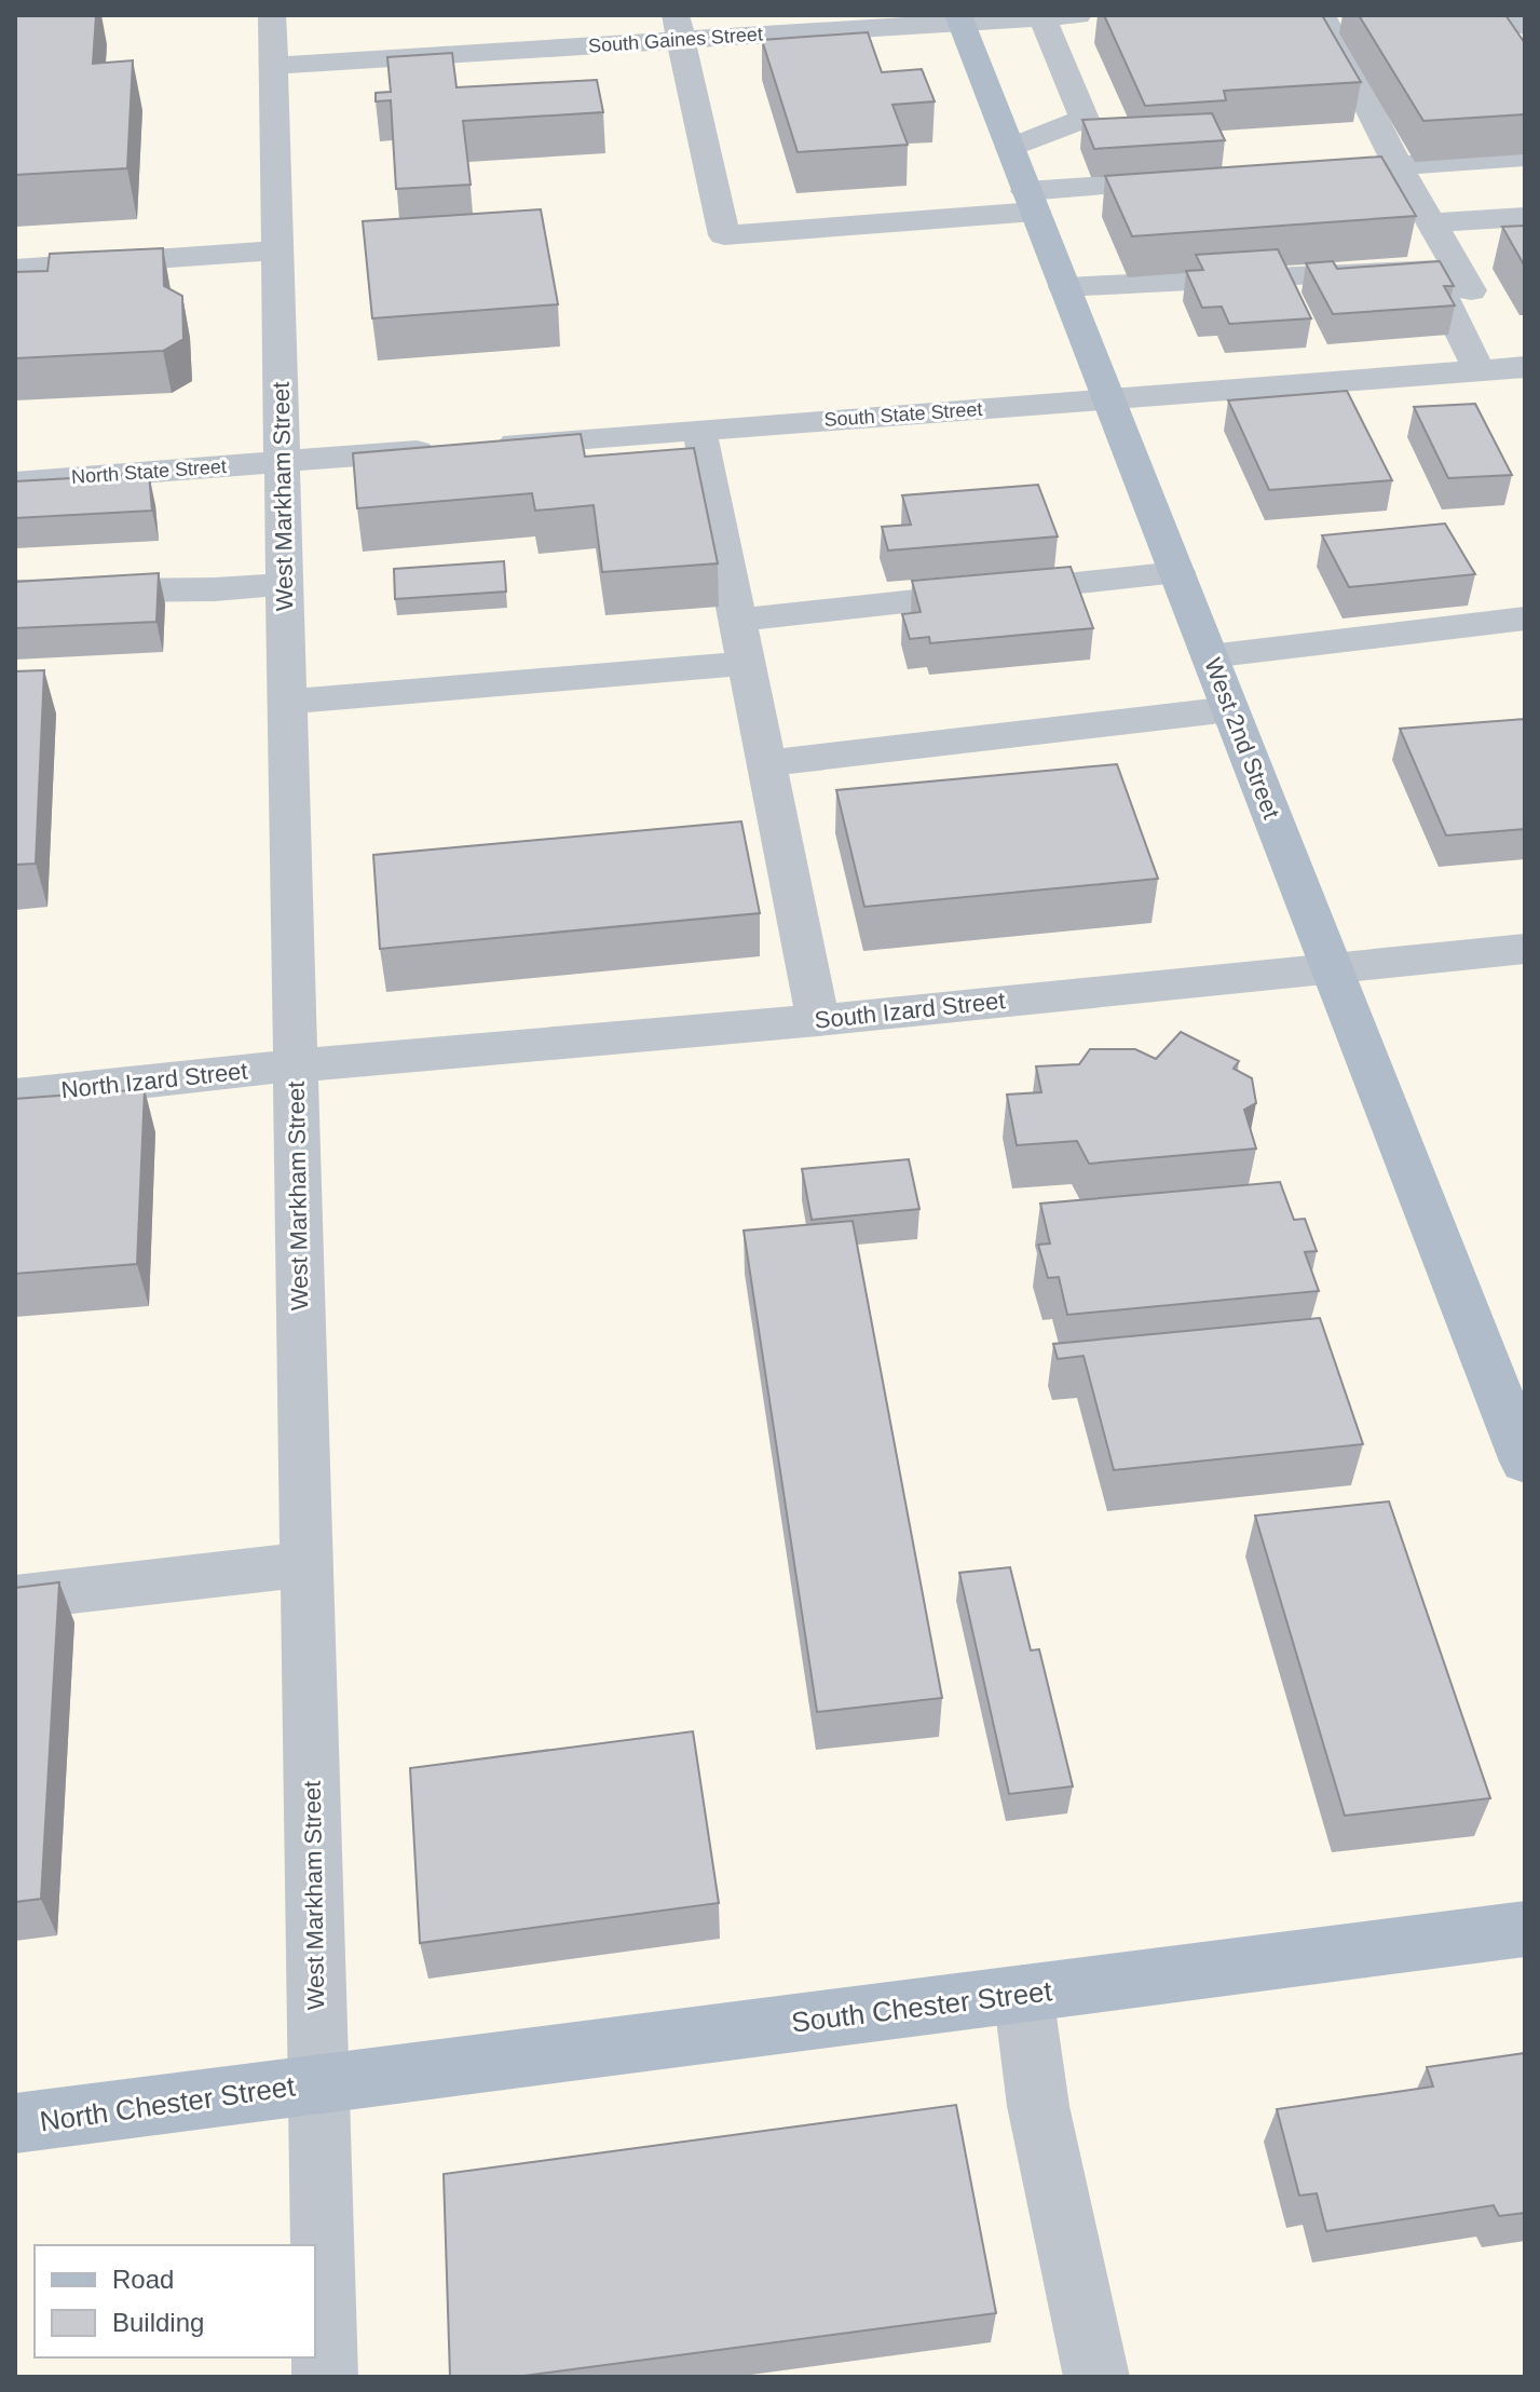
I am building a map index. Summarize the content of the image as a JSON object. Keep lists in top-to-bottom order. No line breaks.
{"streets":{"main road":["West 2nd Street","South Chester Street","North Chester Street"],"street":["South Gaines Street","South State Street","North State Street","West Markham Street","South Izard Street","North Izard Street"]},"crossings":[["South Gaines Street","West Markham Street"],["South Gaines Street","West 2nd Street"],["South State Street","North State Street"],["South State Street","West Markham Street"],["South State Street","West 2nd Street"],["North State Street","West Markham Street"],["West Markham Street","South Izard Street"],["West Markham Street","North Izard Street"],["West Markham Street","South Chester Street"],["West Markham Street","North Chester Street"],["West 2nd Street","South Izard Street"],["South Izard Street","North Izard Street"],["South Chester Street","North Chester Street"]],"legend":["Road","Building"]}
